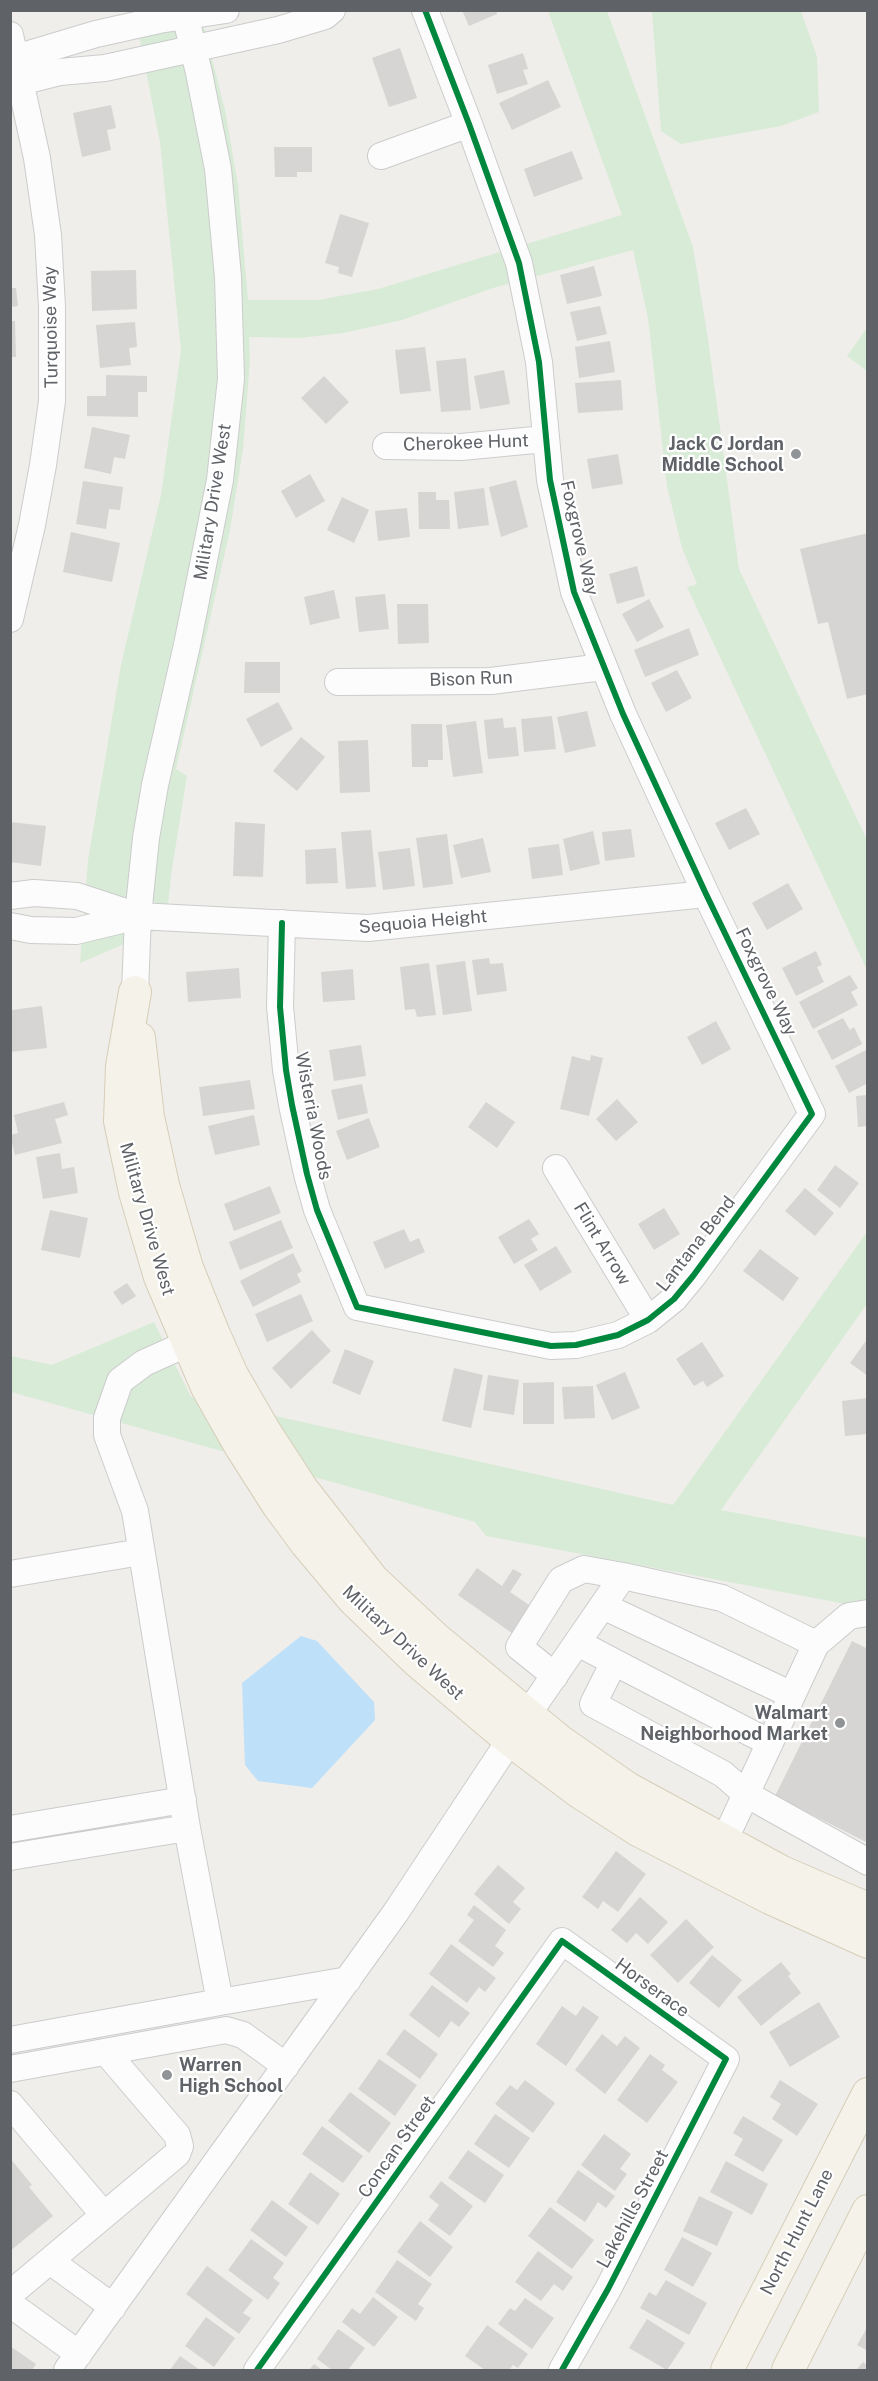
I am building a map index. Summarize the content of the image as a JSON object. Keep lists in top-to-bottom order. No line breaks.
{"streets":{"main road":["Military Drive West","North Hunt Lane"],"street":["Turquoise Way","Cherokee Hunt","Foxgrove Way","Bison Run","Sequoia Height","Wisteria Woods","Flint Arrow","Lantana Bend","Horserace","Concan Street","Lakehills Street"]},"crossings":[["Cherokee Hunt","Foxgrove Way"],["Military Drive West","Sequoia Height"],["Foxgrove Way","Bison Run"],["Foxgrove Way","Sequoia Height"],["Foxgrove Way","Lantana Bend"],["Sequoia Height","Wisteria Woods"],["Wisteria Woods","Lantana Bend"],["Flint Arrow","Lantana Bend"],["Horserace","Concan Street"],["Horserace","Lakehills Street"]],"places":["Jack C Jordan Middle School","Walmart Neighborhood Market","Warren High School"]}
